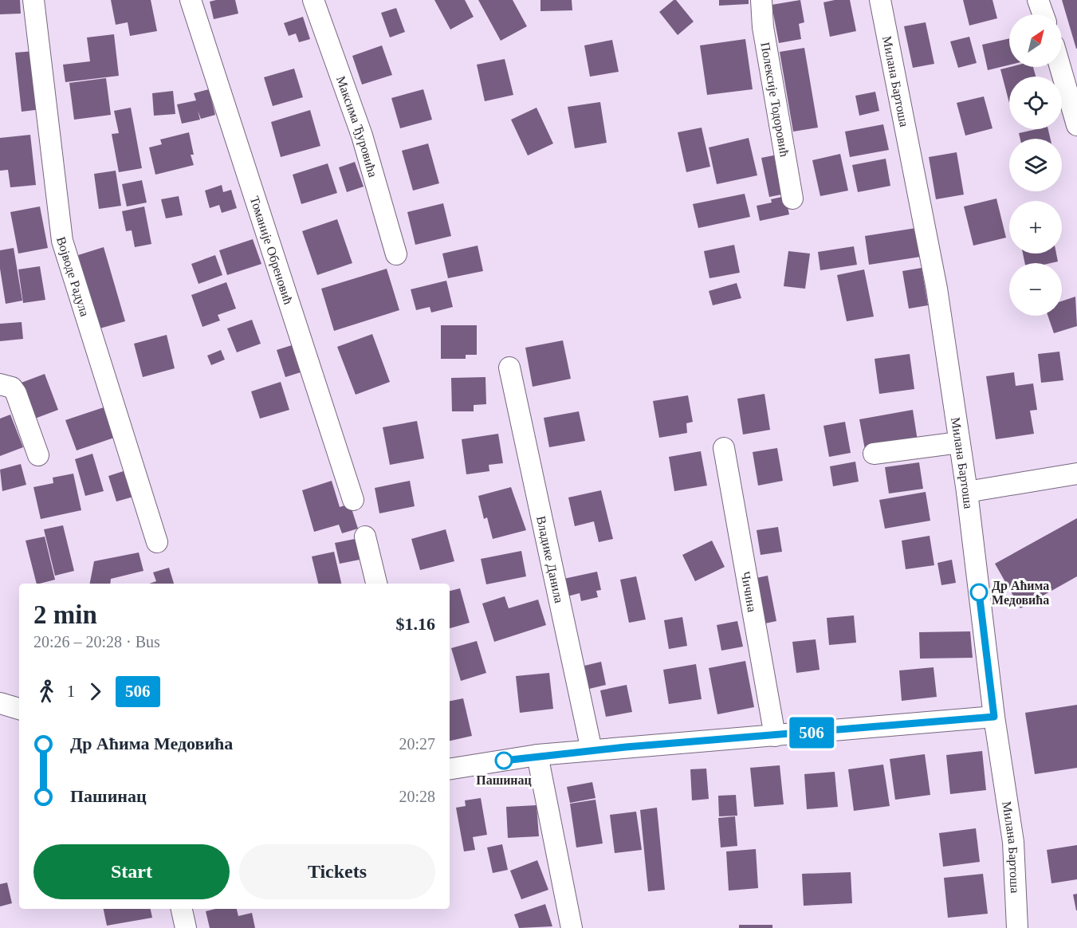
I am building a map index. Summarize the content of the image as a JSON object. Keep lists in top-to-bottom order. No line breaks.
{"streets":{"street":["Милана Бартоша","Полексије Тодоровић","Максима Ђуровића","Томаније Обреновић","Војводе Радула","Владике Данила","Чичина"]},"places":["Др Аћима Медовића","Пашинац"],"lines":["bus line 506"],"north":"top right","page":{"on_map":"506","map_buttons":["+","−"],"heading":["2 min","20:26 – 20:28 · Bus","$1.16"],"legs":["1","506"],"list":[{"name":"Др Аћима Медовића","value":"20:27"},{"name":"Пашинац","value":"20:28"}],"buttons":["Start","Tickets"]}}
